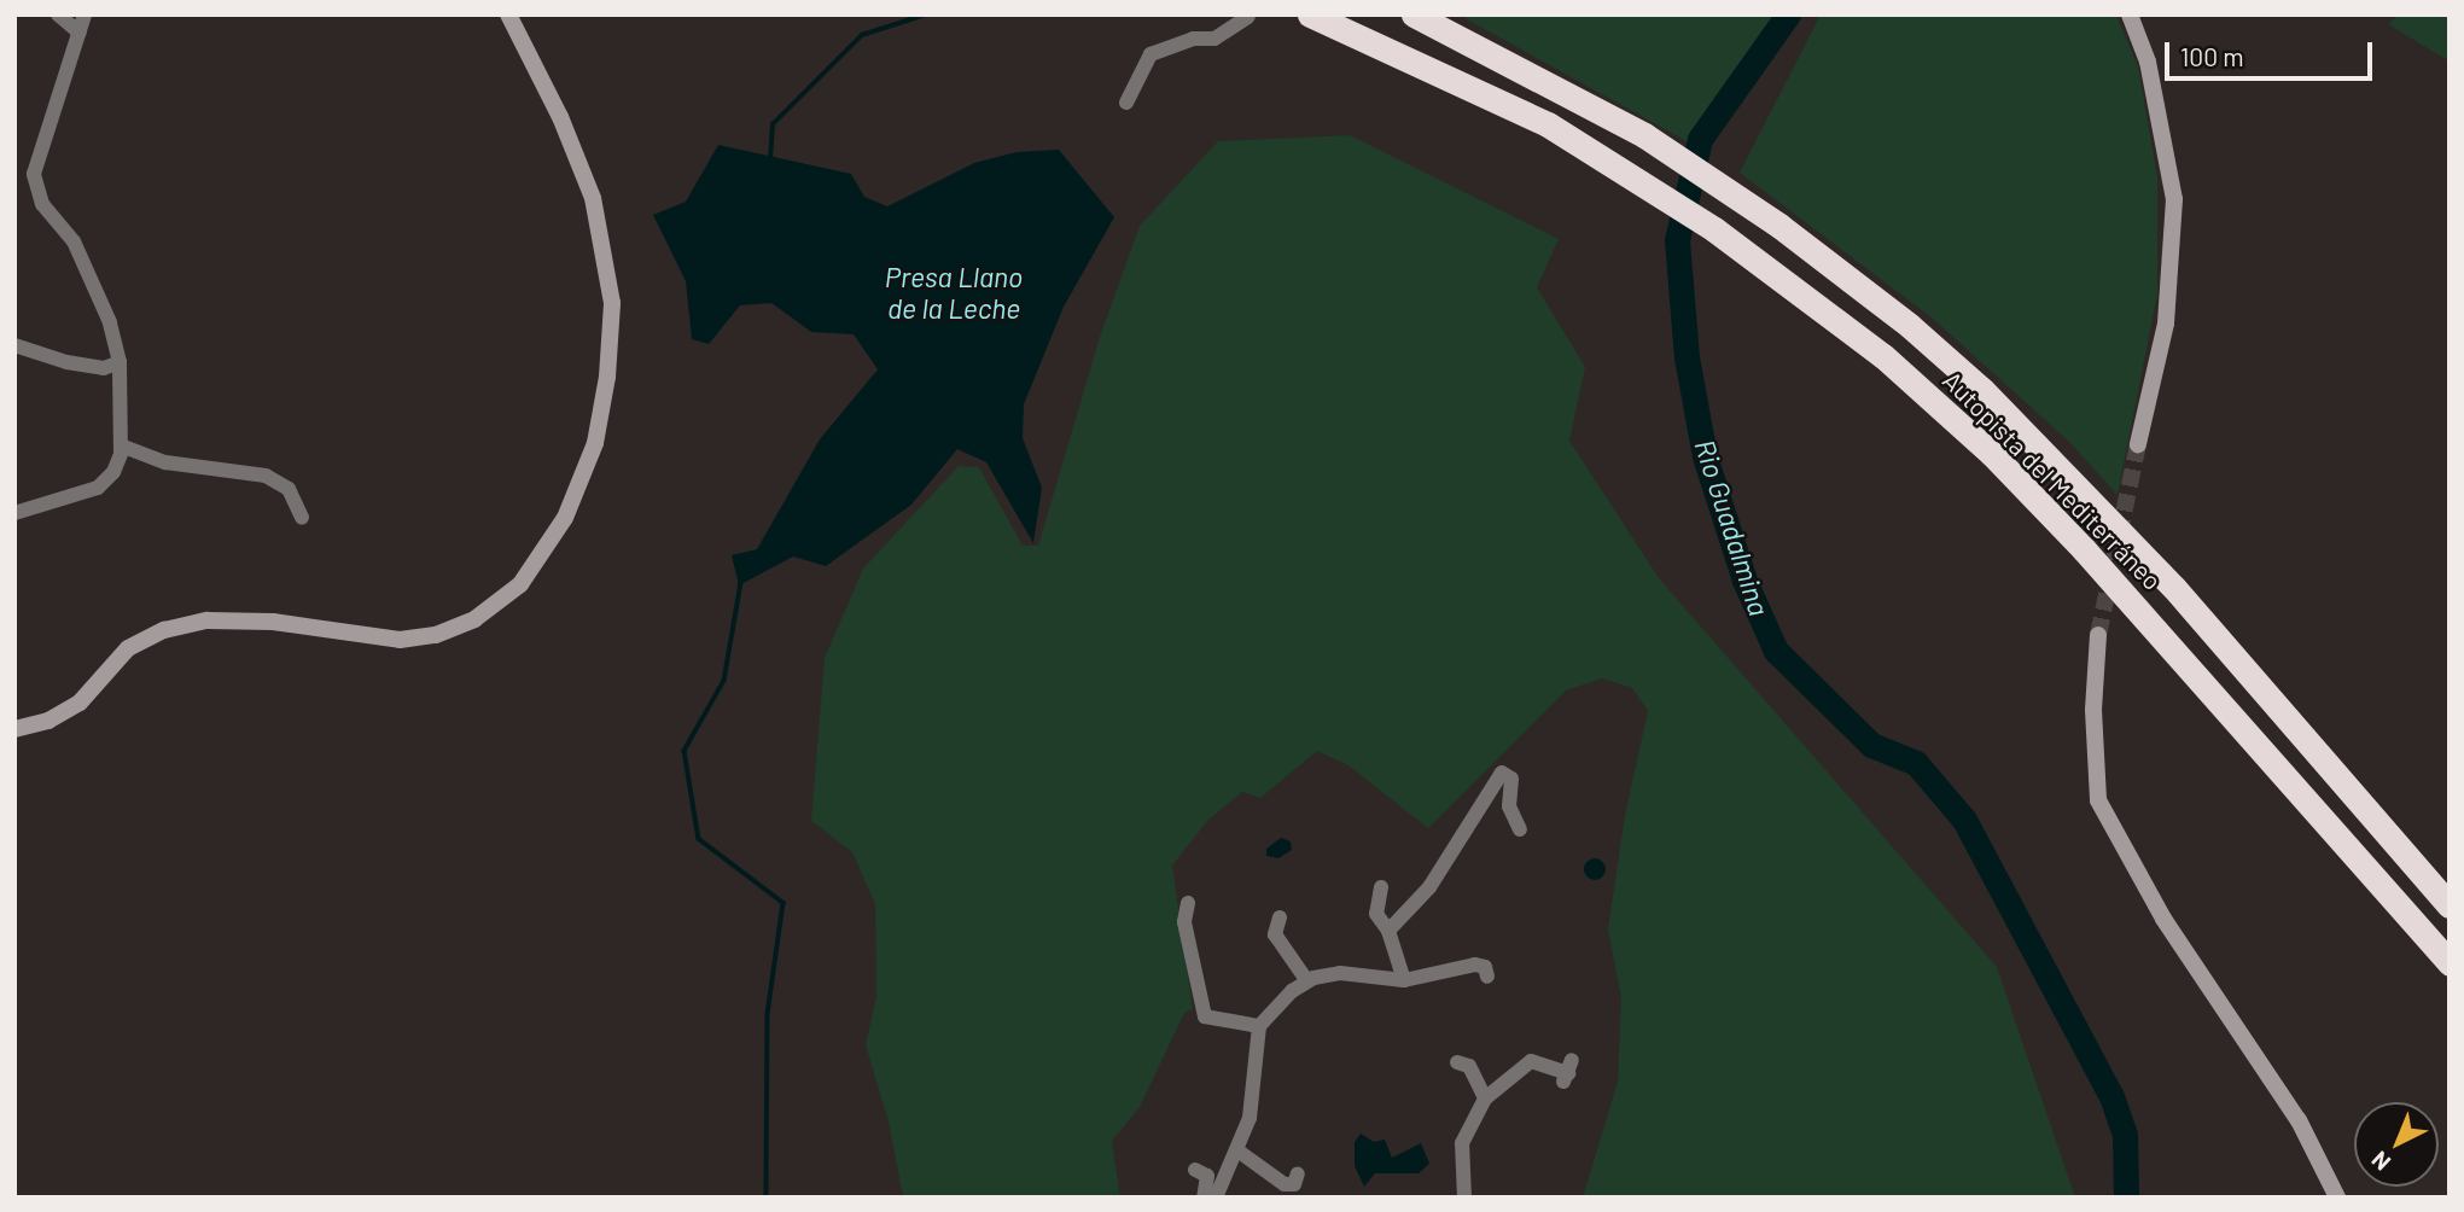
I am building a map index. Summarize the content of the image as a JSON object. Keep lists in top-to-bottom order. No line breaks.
{"streets":{"highway":["Autopista del Mediterráneo"]},"water":["Presa Llano de la Leche","Rio Guadalmina"],"scale_bar":"100 m","north":"bottom left"}
